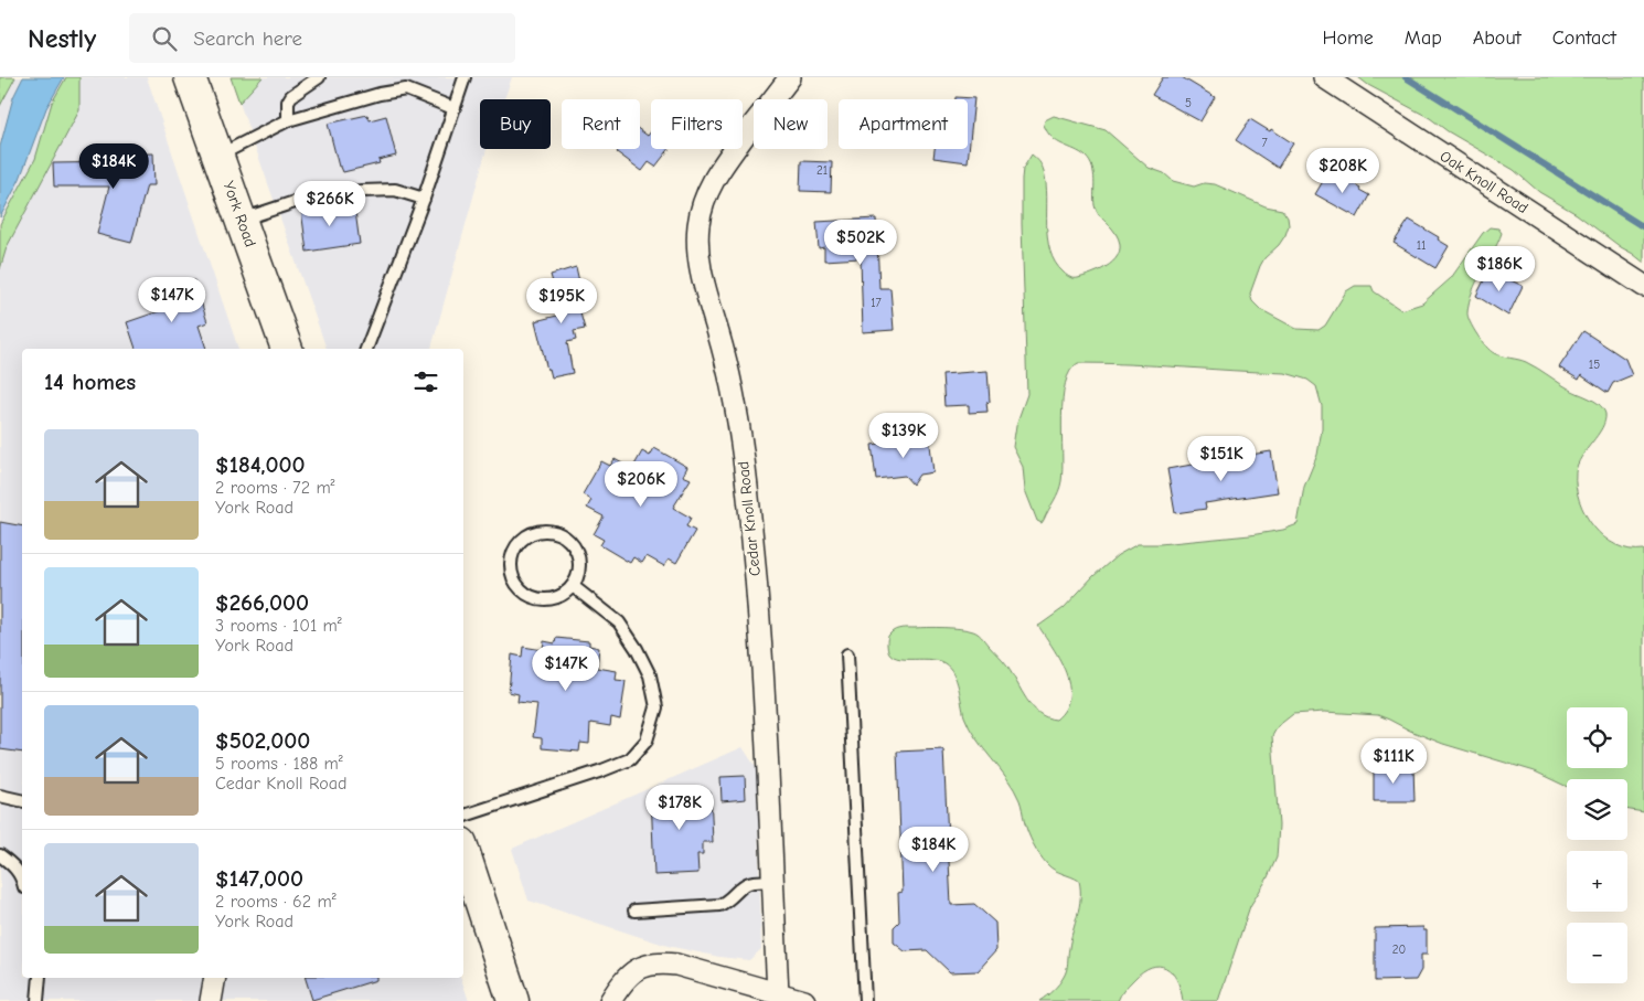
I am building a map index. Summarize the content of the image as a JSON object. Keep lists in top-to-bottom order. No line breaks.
{"streets":{"main road":["York Road"],"street":["Oak Knoll Road","Cedar Knoll Road"]},"house_numbers":["5","7","21","11","17","15","20"],"page":{"header":"Nestly","search":"Search here","nav":["Home","Map","About","Contact"],"chip":["Buy","Rent","Filters","New","Apartment"],"price":["$184K","$208K","$266K","$502K","$186K","$147K","$195K","$139K","$151K","$206K","$147K","$111K","$178K","$184K"],"heading":"14 homes","list":[{"name":"$184,000","note":"2 rooms · 72 m² · York Road"},{"name":"$266,000","note":"3 rooms · 101 m² · York Road"},{"name":"$502,000","note":"5 rooms · 188 m² · Cedar Knoll Road"},{"name":"$147,000","note":"2 rooms · 62 m² · York Road"}],"map_buttons":["+","−"]}}
